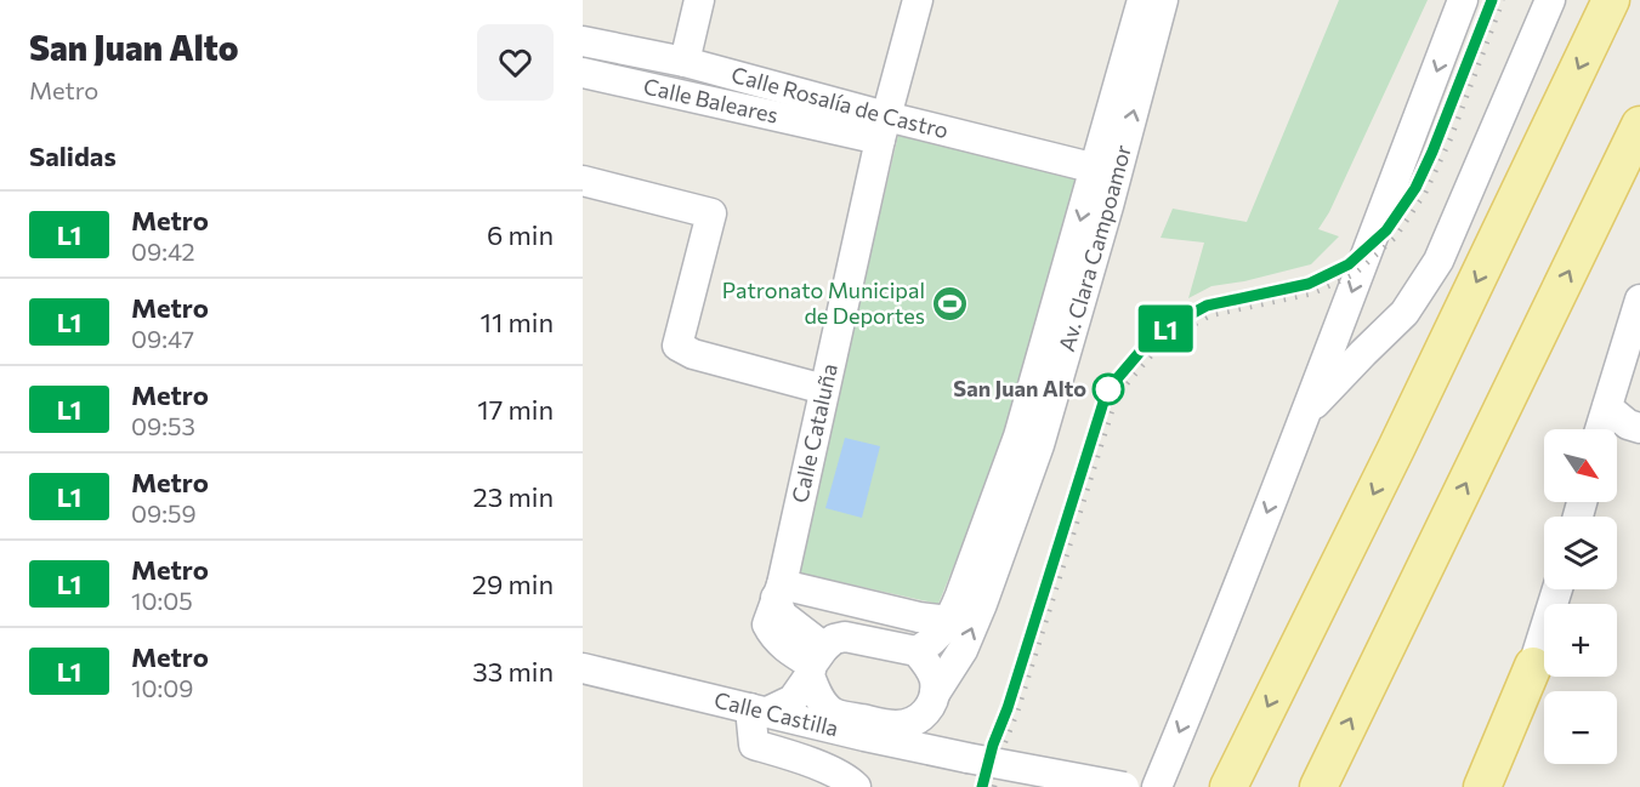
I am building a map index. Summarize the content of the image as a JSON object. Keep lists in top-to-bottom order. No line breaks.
{"streets":{"street":["Calle Baleares","Calle Rosalía de Castro","Av. Clara Campoamor","Calle Cataluña","Calle Castilla"]},"crossings":[["Calle Baleares","Calle Rosalía de Castro"],["Calle Baleares","Calle Cataluña"],["Calle Rosalía de Castro","Av. Clara Campoamor"],["Calle Rosalía de Castro","Calle Cataluña"],["Av. Clara Campoamor","Calle Cataluña"],["Av. Clara Campoamor","Calle Castilla"],["Calle Cataluña","Calle Castilla"]],"places":{"sports":["Patronato Municipal de Deportes"],"other":["San Juan Alto"]},"lines":["metro line L1"],"north":"bottom right","page":{"heading":[["San Juan Alto","Metro"],"Salidas"],"on_map":"L1","list":[{"mark":"L1","name":"Metro","note":"09:42","value":"6 min"},{"mark":"L1","name":"Metro","note":"09:47","value":"11 min"},{"mark":"L1","name":"Metro","note":"09:53","value":"17 min"},{"mark":"L1","name":"Metro","note":"09:59","value":"23 min"},{"mark":"L1","name":"Metro","note":"10:05","value":"29 min"},{"mark":"L1","name":"Metro","note":"10:09","value":"33 min"}],"map_buttons":["+","−"]}}
